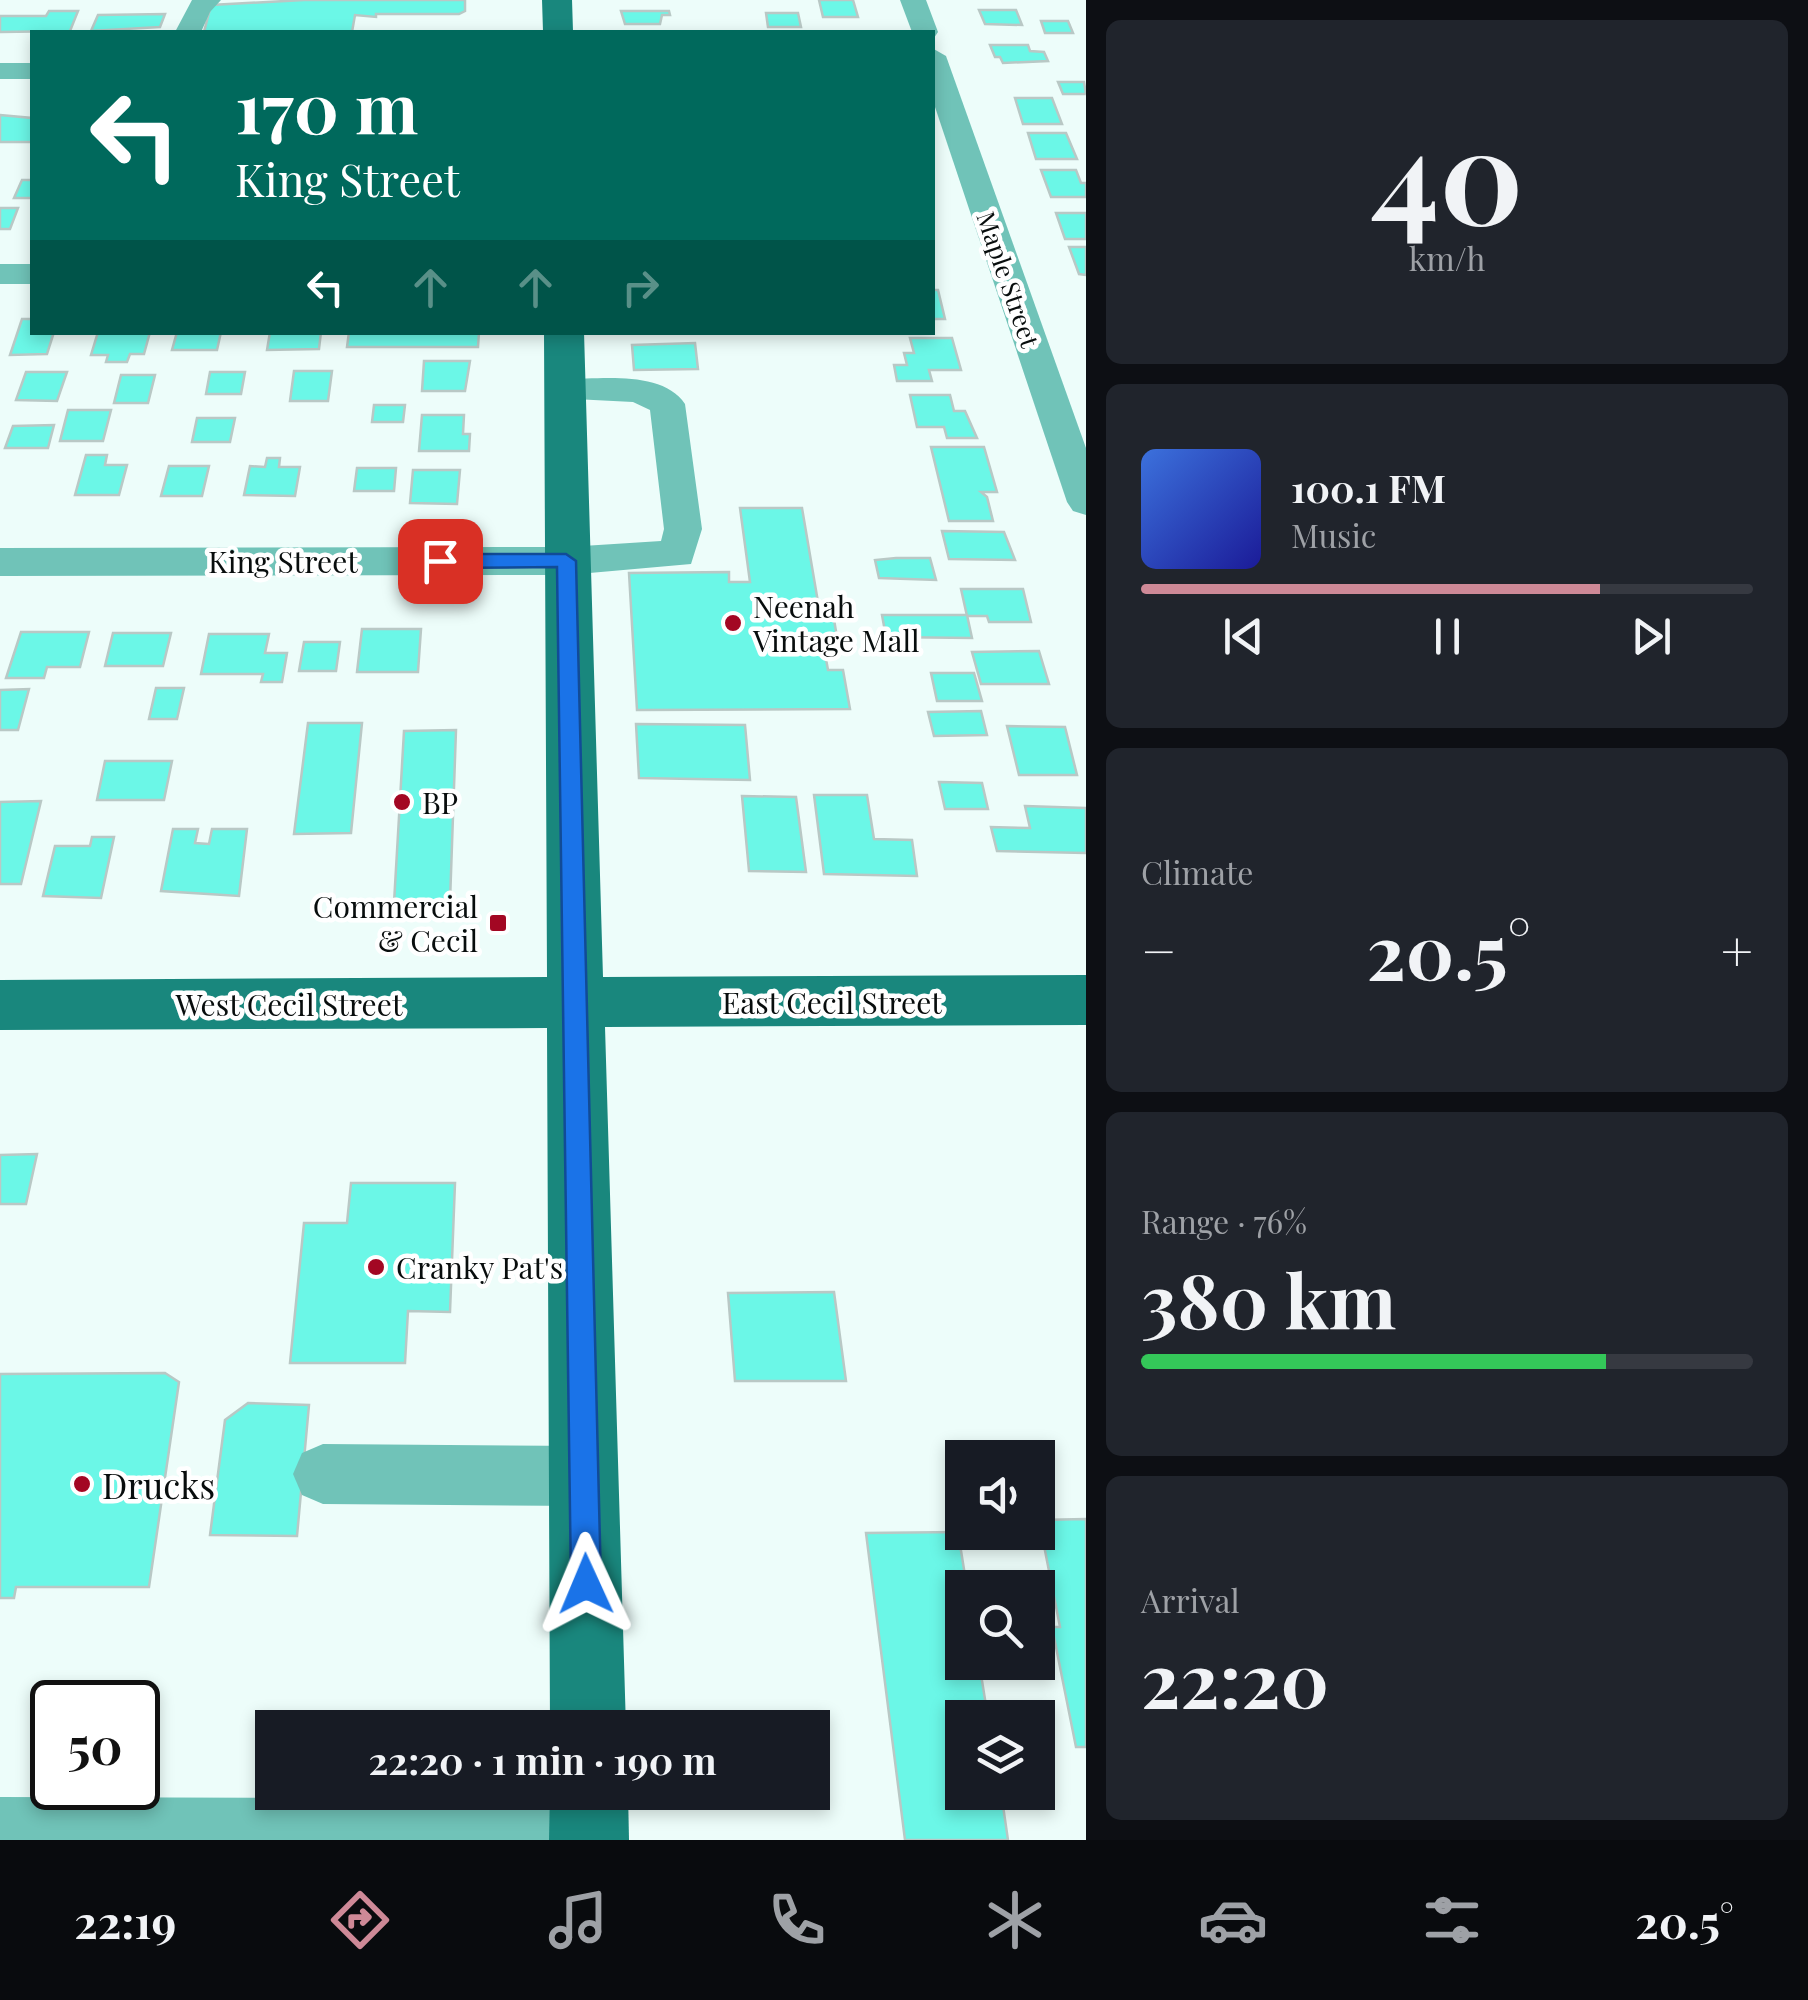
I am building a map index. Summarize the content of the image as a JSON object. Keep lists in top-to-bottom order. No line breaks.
{"streets":{"main road":["East Cecil Street","West Cecil Street"],"street":["Maple Street","King Street"]},"crossings":[["East Cecil Street","West Cecil Street"]],"places":{"other":["Neenah Vintage Mall","BP","Cranky Pat's","Drucks"],"transit":["Commercial & Cecil"]},"page":{"tile":[["40","km/h"],"Climate",["Range · 76%","380 km"],["Arrival","22:20"]],"turn":["170 m","King Street"],"song":["100.1 FM","Music"],"heat":["−","20.5°","+"],"limit":"50","trip":"22:20 · 1 min · 190 m","tabs":["22:19","20.5°"]}}
